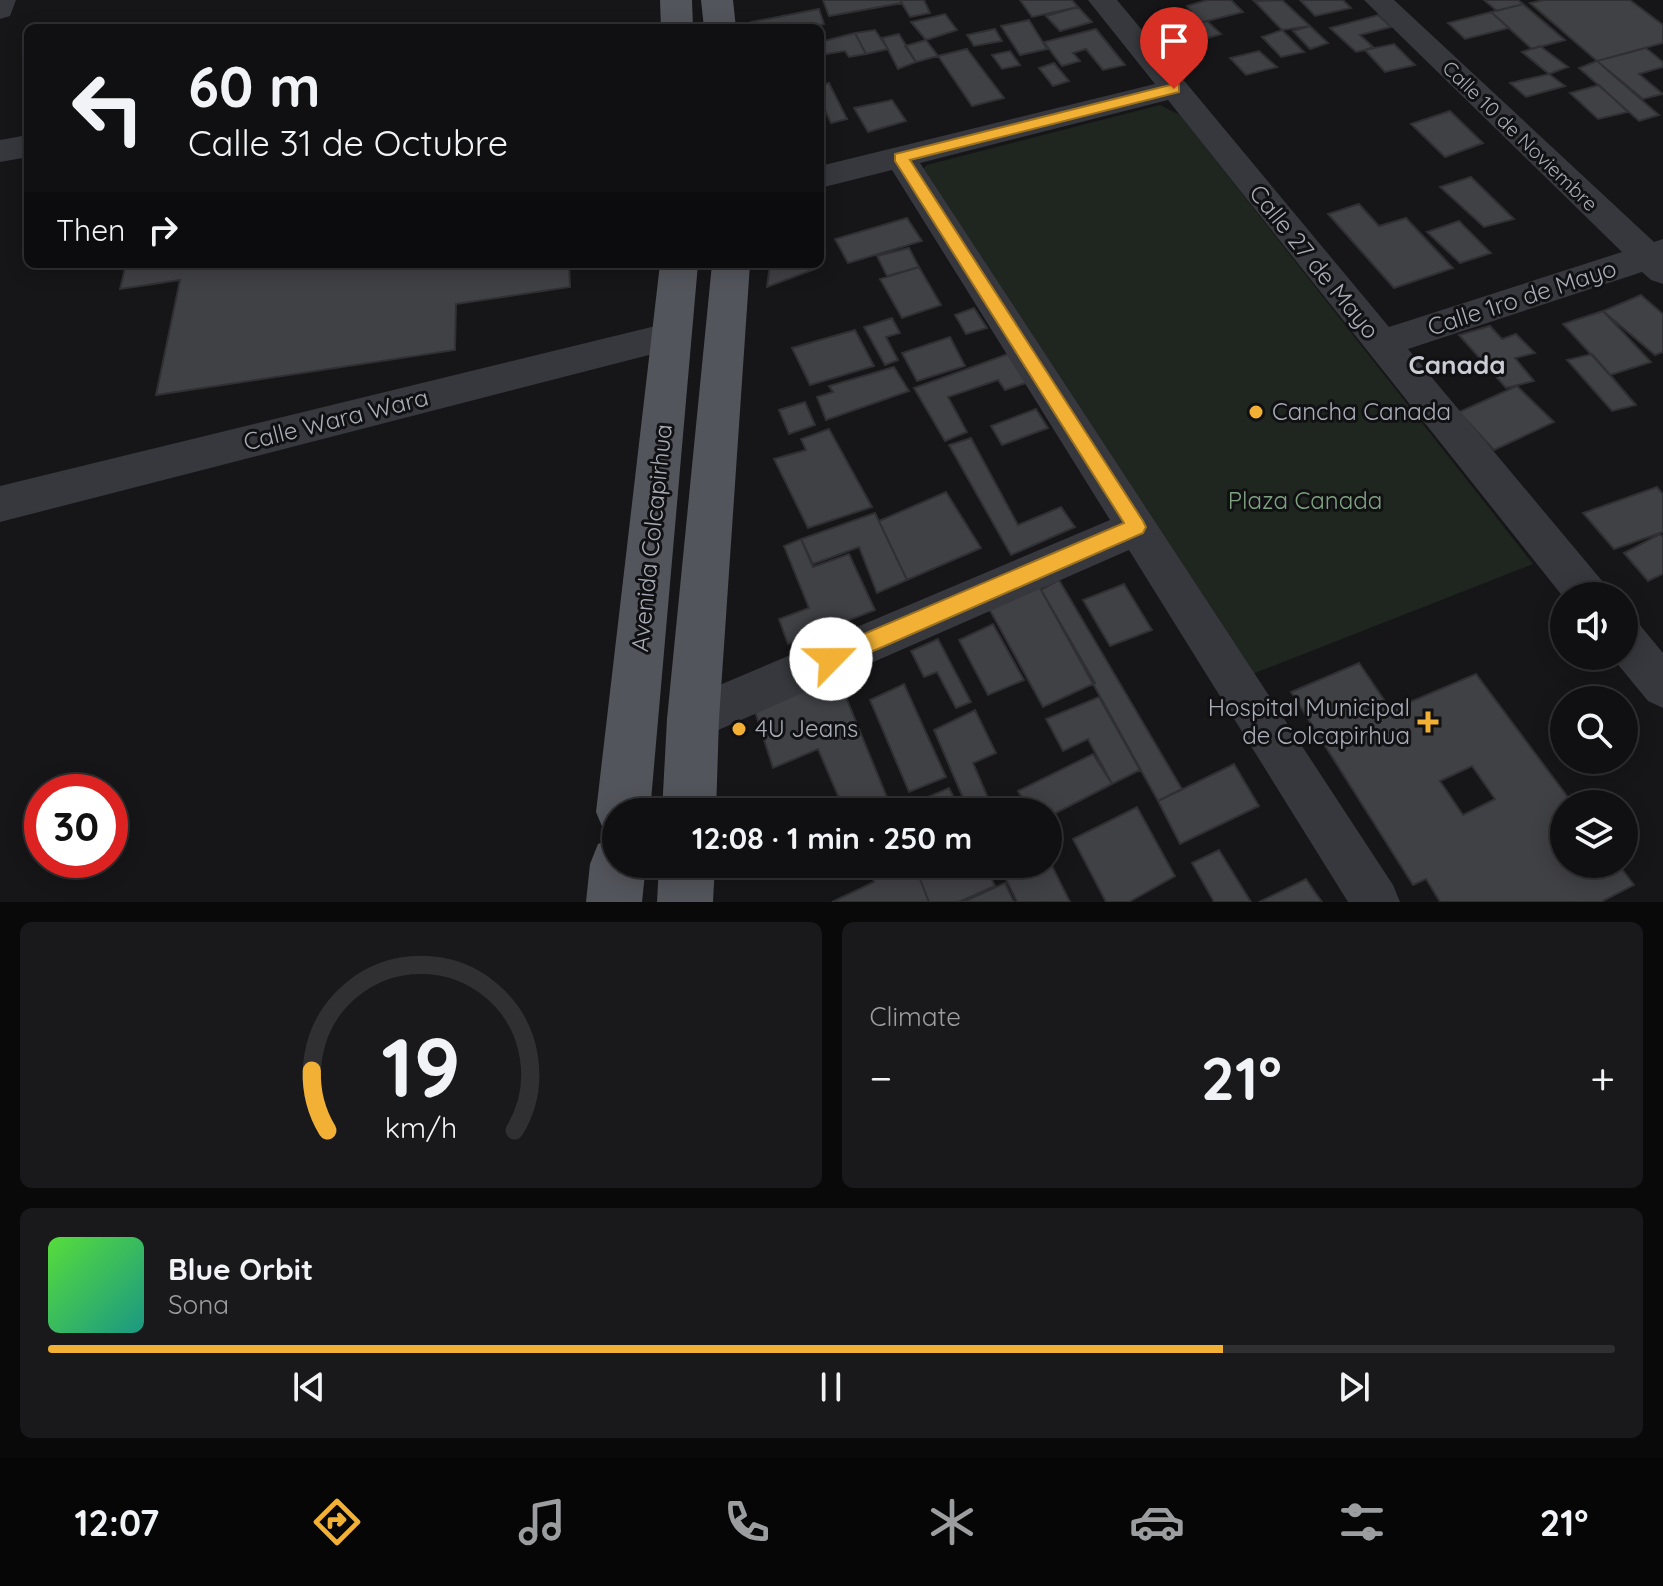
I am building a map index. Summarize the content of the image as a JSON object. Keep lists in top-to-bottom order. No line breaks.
{"streets":{"main road":["Avenida Colcapirhua"],"street":["Calle 10 de Noviembre","Calle 27 de Mayo","Calle 1ro de Mayo","Calle Wara Wara"]},"crossings":[["Calle 10 de Noviembre","Calle 1ro de Mayo"],["Calle 27 de Mayo","Calle 1ro de Mayo"],["Calle Wara Wara","Avenida Colcapirhua"]],"districts":["Canada"],"parks":["Plaza Canada"],"places":{"other":["Cancha Canada","4U Jeans"],"health":["Hospital Municipal de Colcapirhua"]},"page":{"turn":["60 m","Calle 31 de Octubre"],"then":"Then","limit":"30","trip":"12:08 · 1 min · 250 m","tile":"Climate","heat":["−","21°","+"],"song":["Blue Orbit","Sona"],"tabs":["12:07","21°"],"gauge":["19","km/h"]}}
